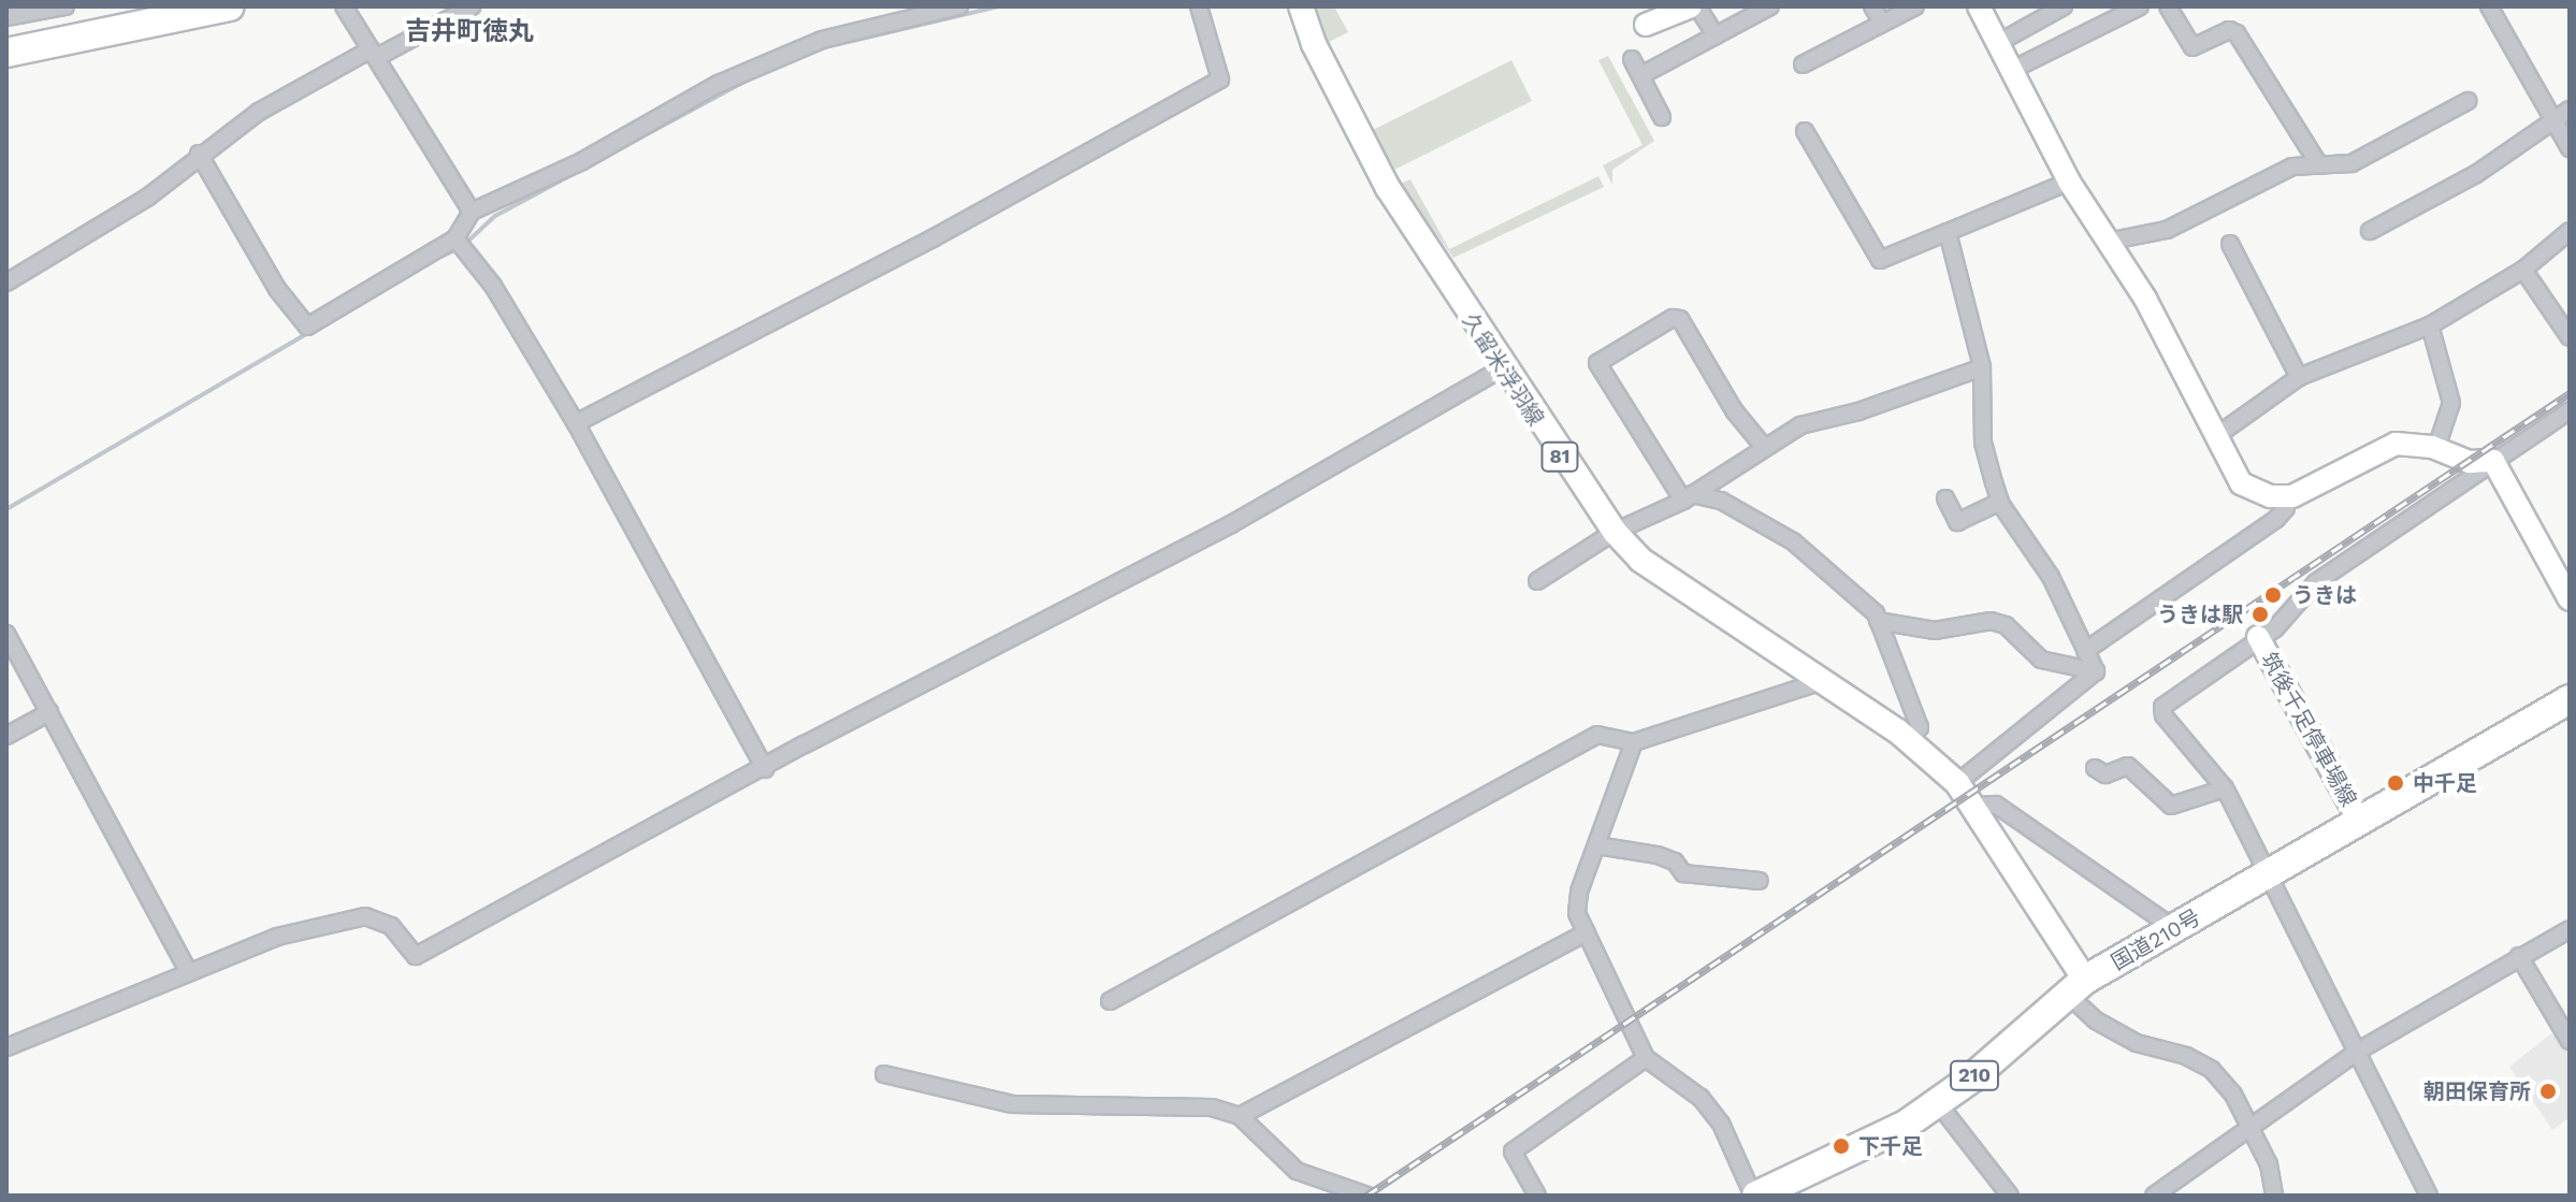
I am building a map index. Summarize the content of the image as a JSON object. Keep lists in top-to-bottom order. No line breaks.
{"streets":{"highway":["国道210号","210"],"main road":["久留米浮羽線","81"],"street":["筑後千足停車場線"]},"crossings":[["久留米浮羽線","81"],["81","国道210号"],["筑後千足停車場線","国道210号"]],"districts":["吉井町徳丸"],"places":["うきは","うきは駅","中千足","朝田保育所","下千足"]}
